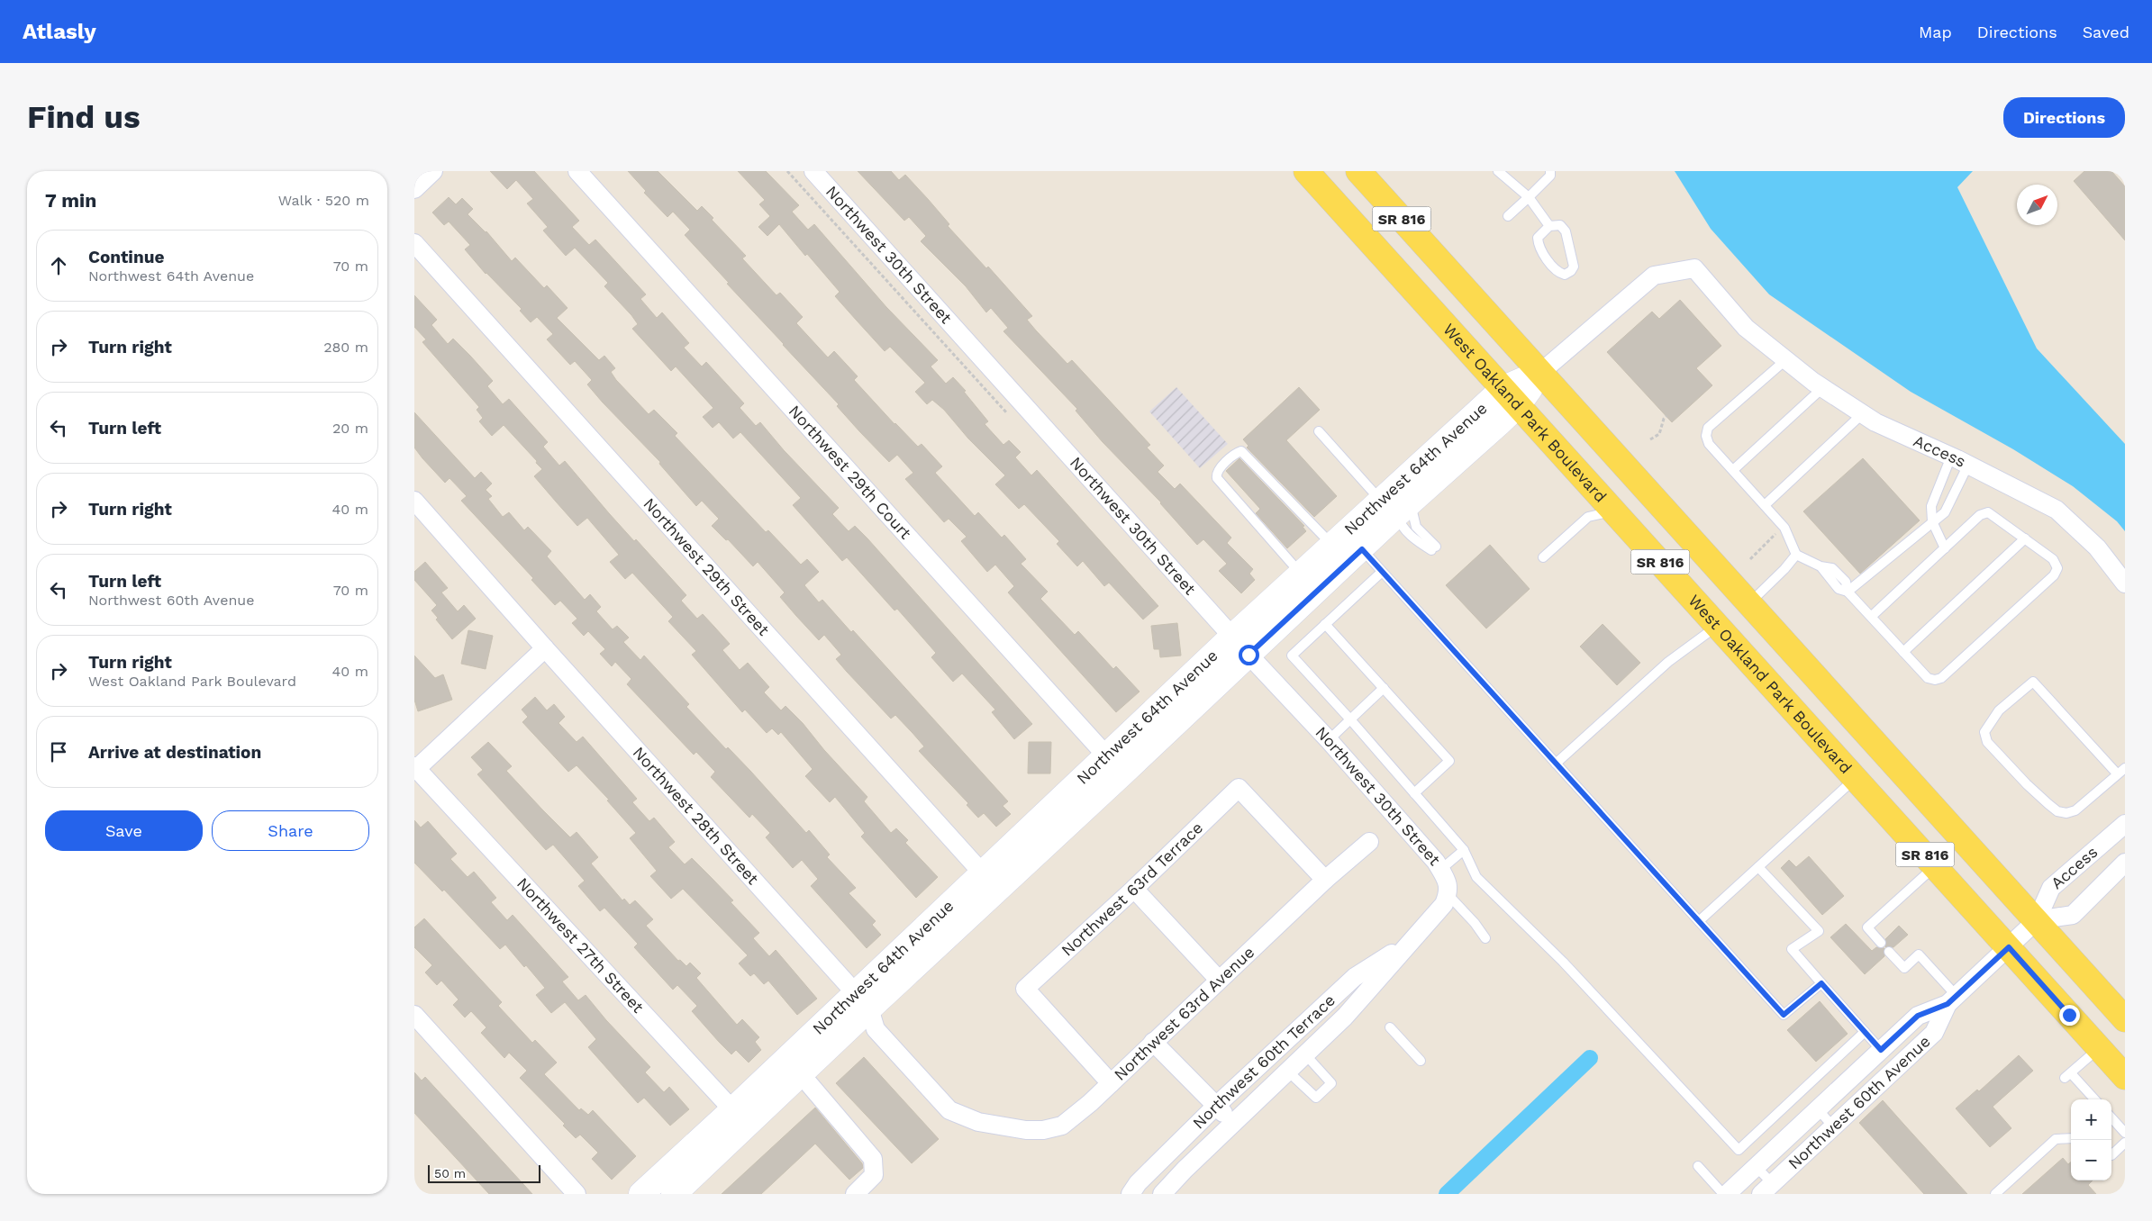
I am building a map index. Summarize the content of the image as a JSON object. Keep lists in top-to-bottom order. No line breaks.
{"streets":{"main road":["SR 816","West Oakland Park Boulevard"],"street":["Northwest 30th Street","Access","Northwest 64th Avenue","Northwest 29th Court","Northwest 29th Street","Northwest 28th Street","Northwest 63rd Terrace","Northwest 27th Street","Northwest 63rd Avenue","Northwest 60th Terrace","Northwest 60th Avenue"]},"crossings":[["SR 816","Access"],["SR 816","Northwest 64th Avenue"],["Northwest 30th Street","Northwest 64th Avenue"],["Northwest 30th Street","Northwest 60th Terrace"],["West Oakland Park Boulevard","Access"],["West Oakland Park Boulevard","Northwest 64th Avenue"],["West Oakland Park Boulevard","Northwest 60th Avenue"],["Access","Northwest 64th Avenue"],["Access","Northwest 60th Avenue"],["Northwest 64th Avenue","Northwest 29th Court"],["Northwest 64th Avenue","Northwest 29th Street"],["Northwest 64th Avenue","Northwest 28th Street"],["Northwest 64th Avenue","Northwest 27th Street"],["Northwest 28th Street","Northwest 63rd Avenue"],["Northwest 63rd Terrace","Northwest 63rd Avenue"]],"scale_bar":"50 m","north":"top right","page":{"header":"Atlasly","nav":["Map","Directions","Saved"],"buttons":["Directions",["Save","Share"]],"title":"Find us","heading":["7 min","Walk · 520 m"],"list":[["Continue","Northwest 64th Avenue","70 m"],["Turn right","280 m"],["Turn left","20 m"],["Turn right","40 m"],["Turn left","Northwest 60th Avenue","70 m"],["Turn right","West Oakland Park Boulevard","40 m"],"Arrive at destination"],"map_buttons":["+","−"],"scale":"50 m"}}
